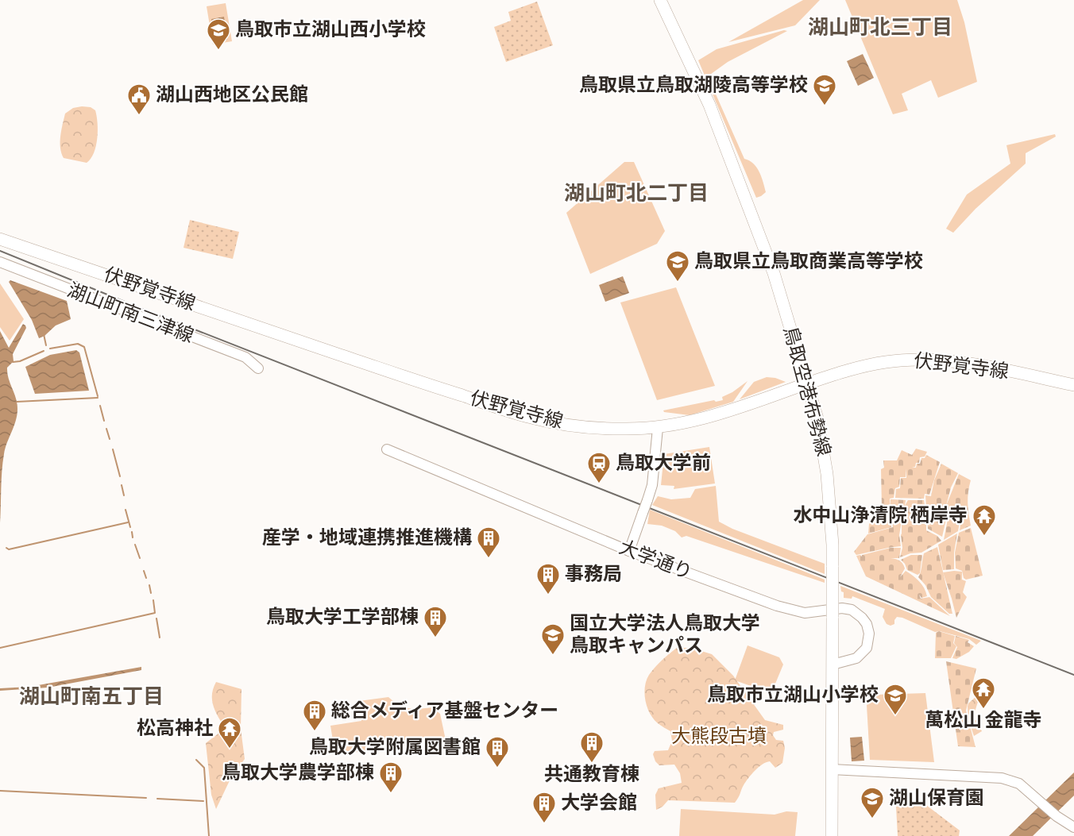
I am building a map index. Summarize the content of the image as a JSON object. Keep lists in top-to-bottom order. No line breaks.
{"streets":{"main road":["伏野覚寺線","鳥取空港布勢線"],"street":["湖山町南三津線","大学通り"]},"crossings":[["伏野覚寺線","鳥取空港布勢線"],["鳥取空港布勢線","大学通り"]],"districts":["湖山町北三丁目","湖山町北二丁目","湖山町南五丁目"],"parks":["大熊段古墳"],"places":{"school or university":["鳥取市立湖山西小学校","鳥取県立鳥取湖陵高等学校","鳥取県立鳥取商業高等学校","国立大学法人鳥取大学 鳥取キャンパス","鳥取市立湖山小学校","湖山保育園"],"public building":["湖山西地区公民館"],"station":["鳥取大学前"],"temple":["水中山浄清院 栖岸寺","萬松山 金龍寺","松高神社"],"building":["産学・地域連携推進機構","事務局","鳥取大学工学部棟","総合メディア基盤センター","共通教育棟","鳥取大学附属図書館","鳥取大学農学部棟","大学会館"]}}
